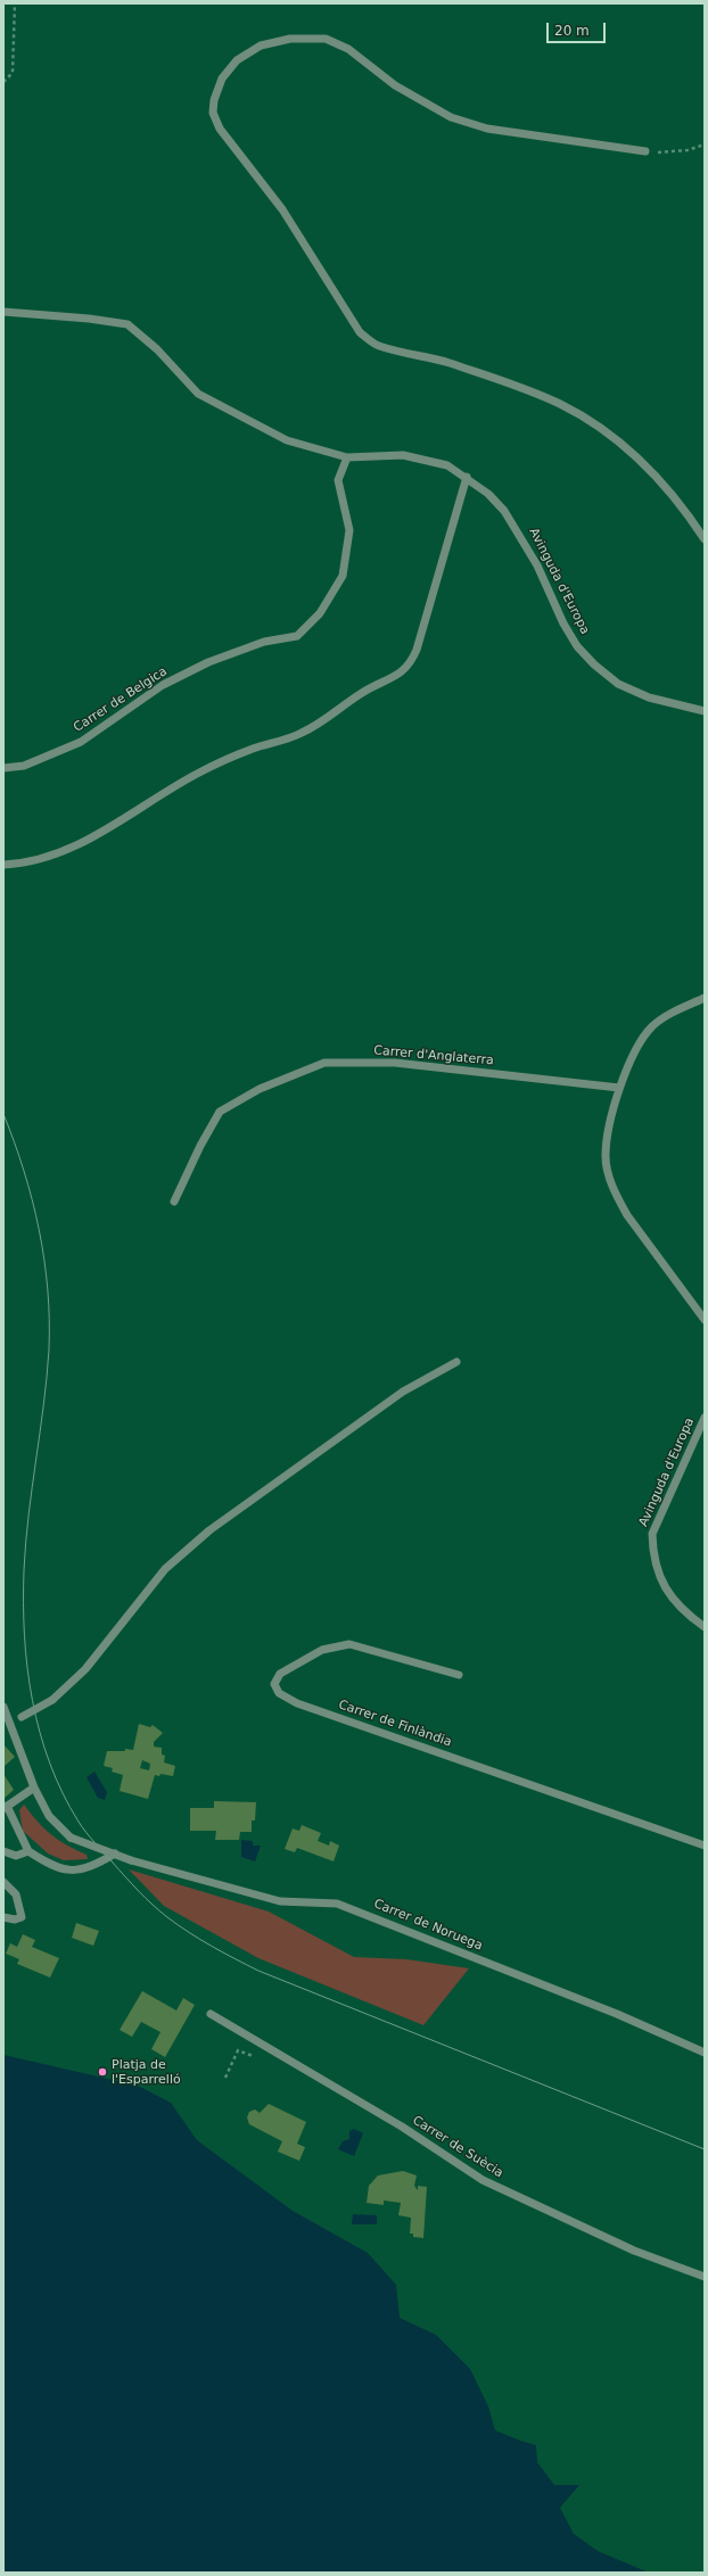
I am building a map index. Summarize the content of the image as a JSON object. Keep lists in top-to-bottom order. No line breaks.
{"streets":{"street":["Avinguda d'Europa","Carrer de Belgica","Carrer d'Anglaterra","Carrer de Finlàndia","Carrer de Noruega","Carrer de Suècia"]},"crossings":[["Avinguda d'Europa","Carrer de Belgica"]],"places":["Platja de l'Esparrelló"],"scale_bar":"20 m"}
